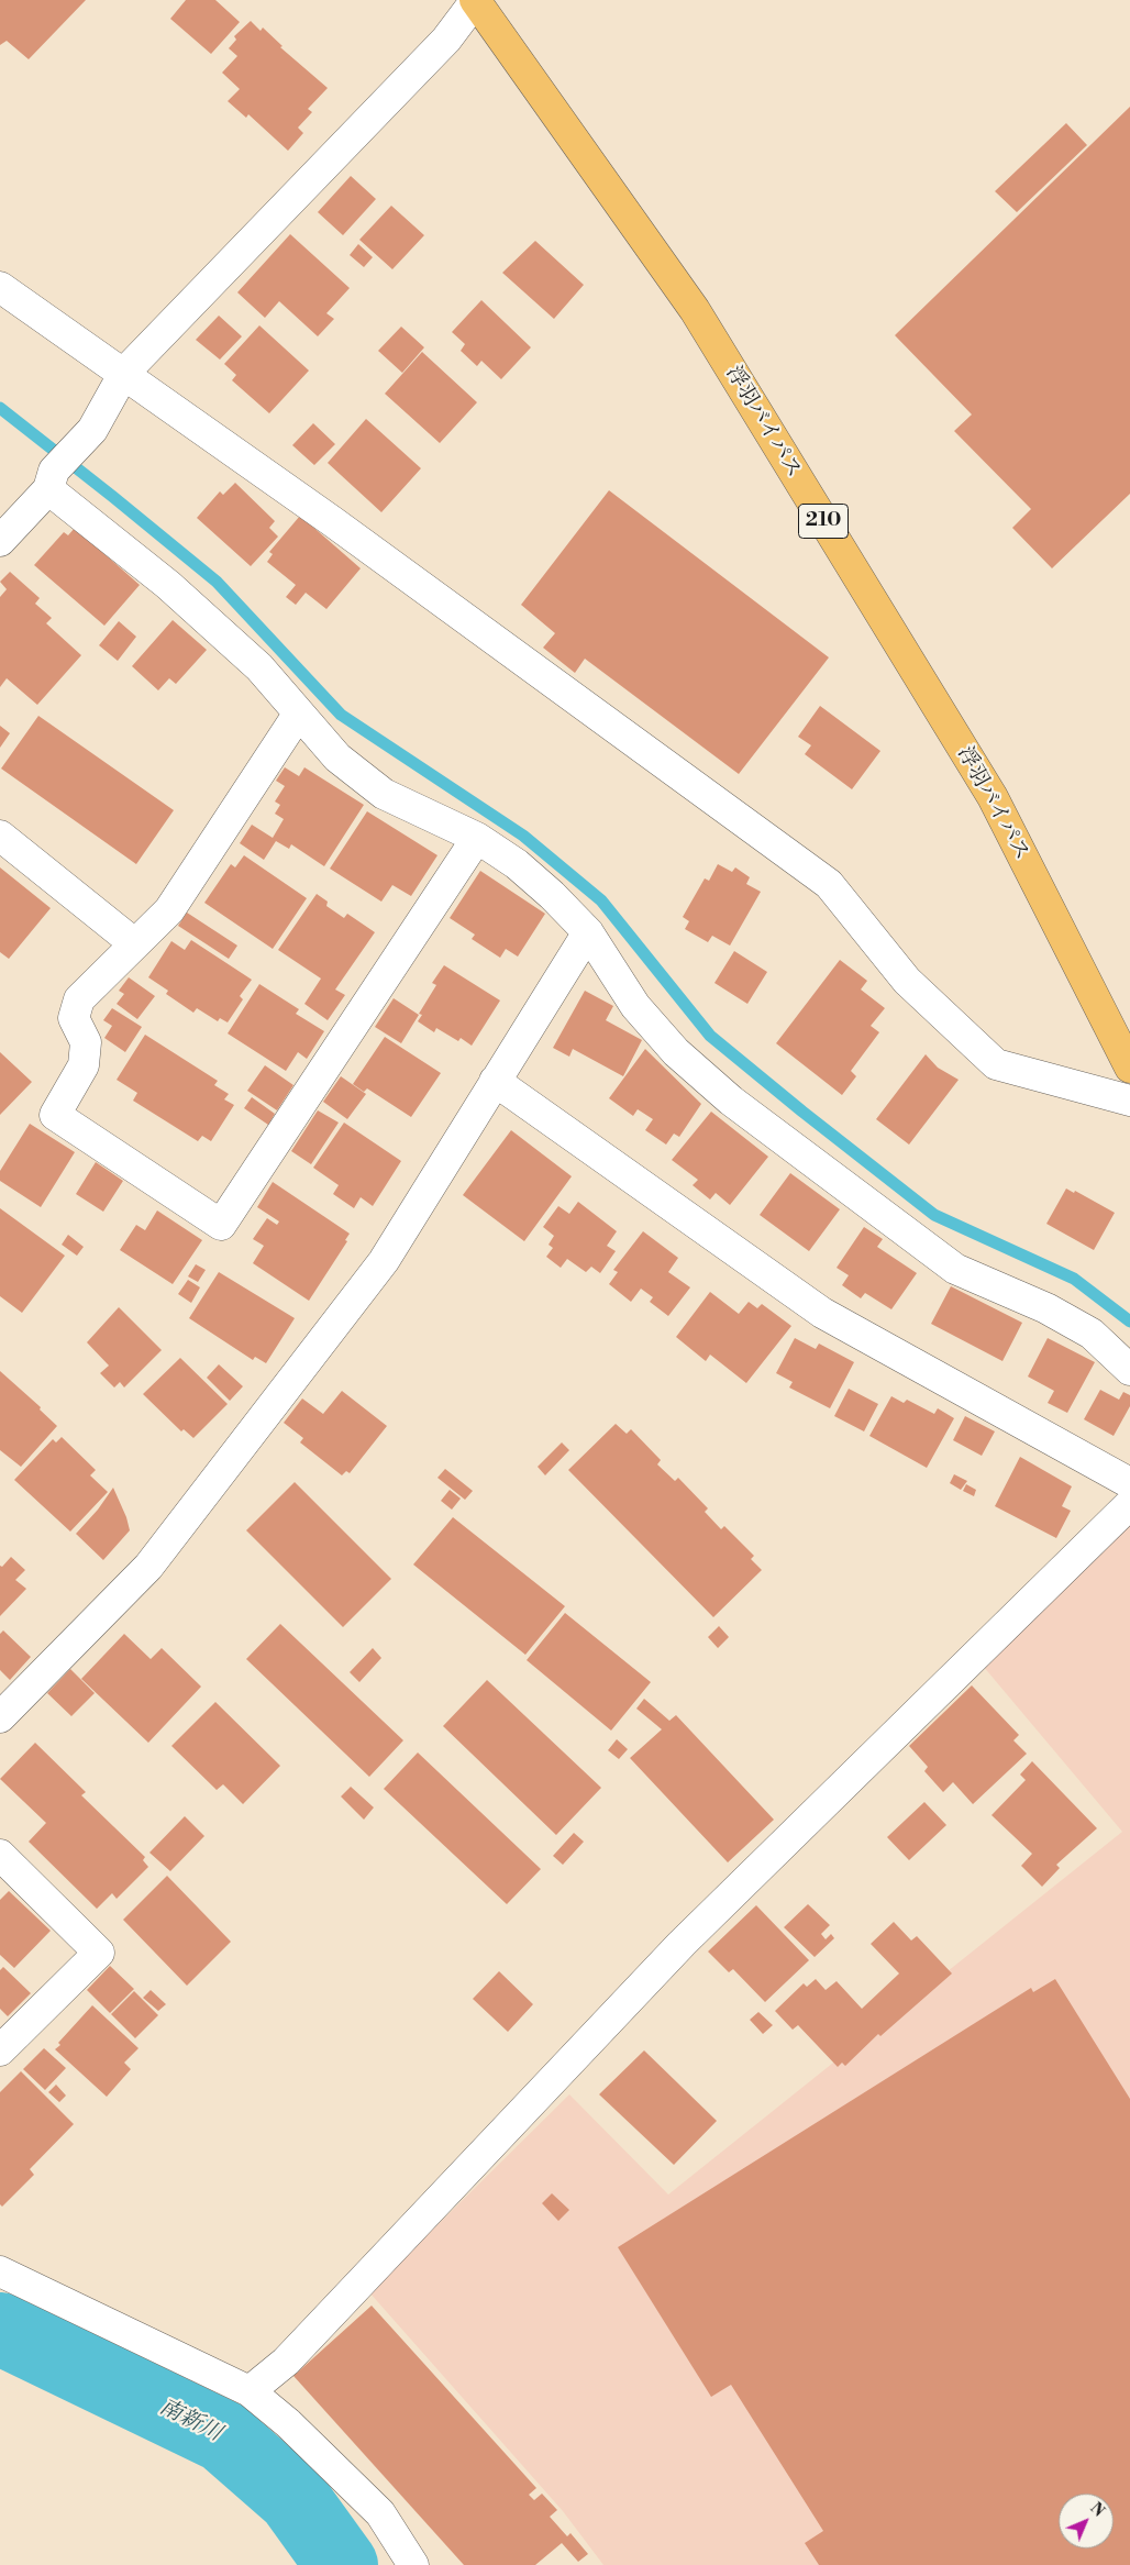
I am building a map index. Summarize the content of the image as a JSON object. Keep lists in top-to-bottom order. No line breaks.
{"streets":{"highway":["浮羽バイパス","210"]},"water":["南新川"],"north":"top right"}
